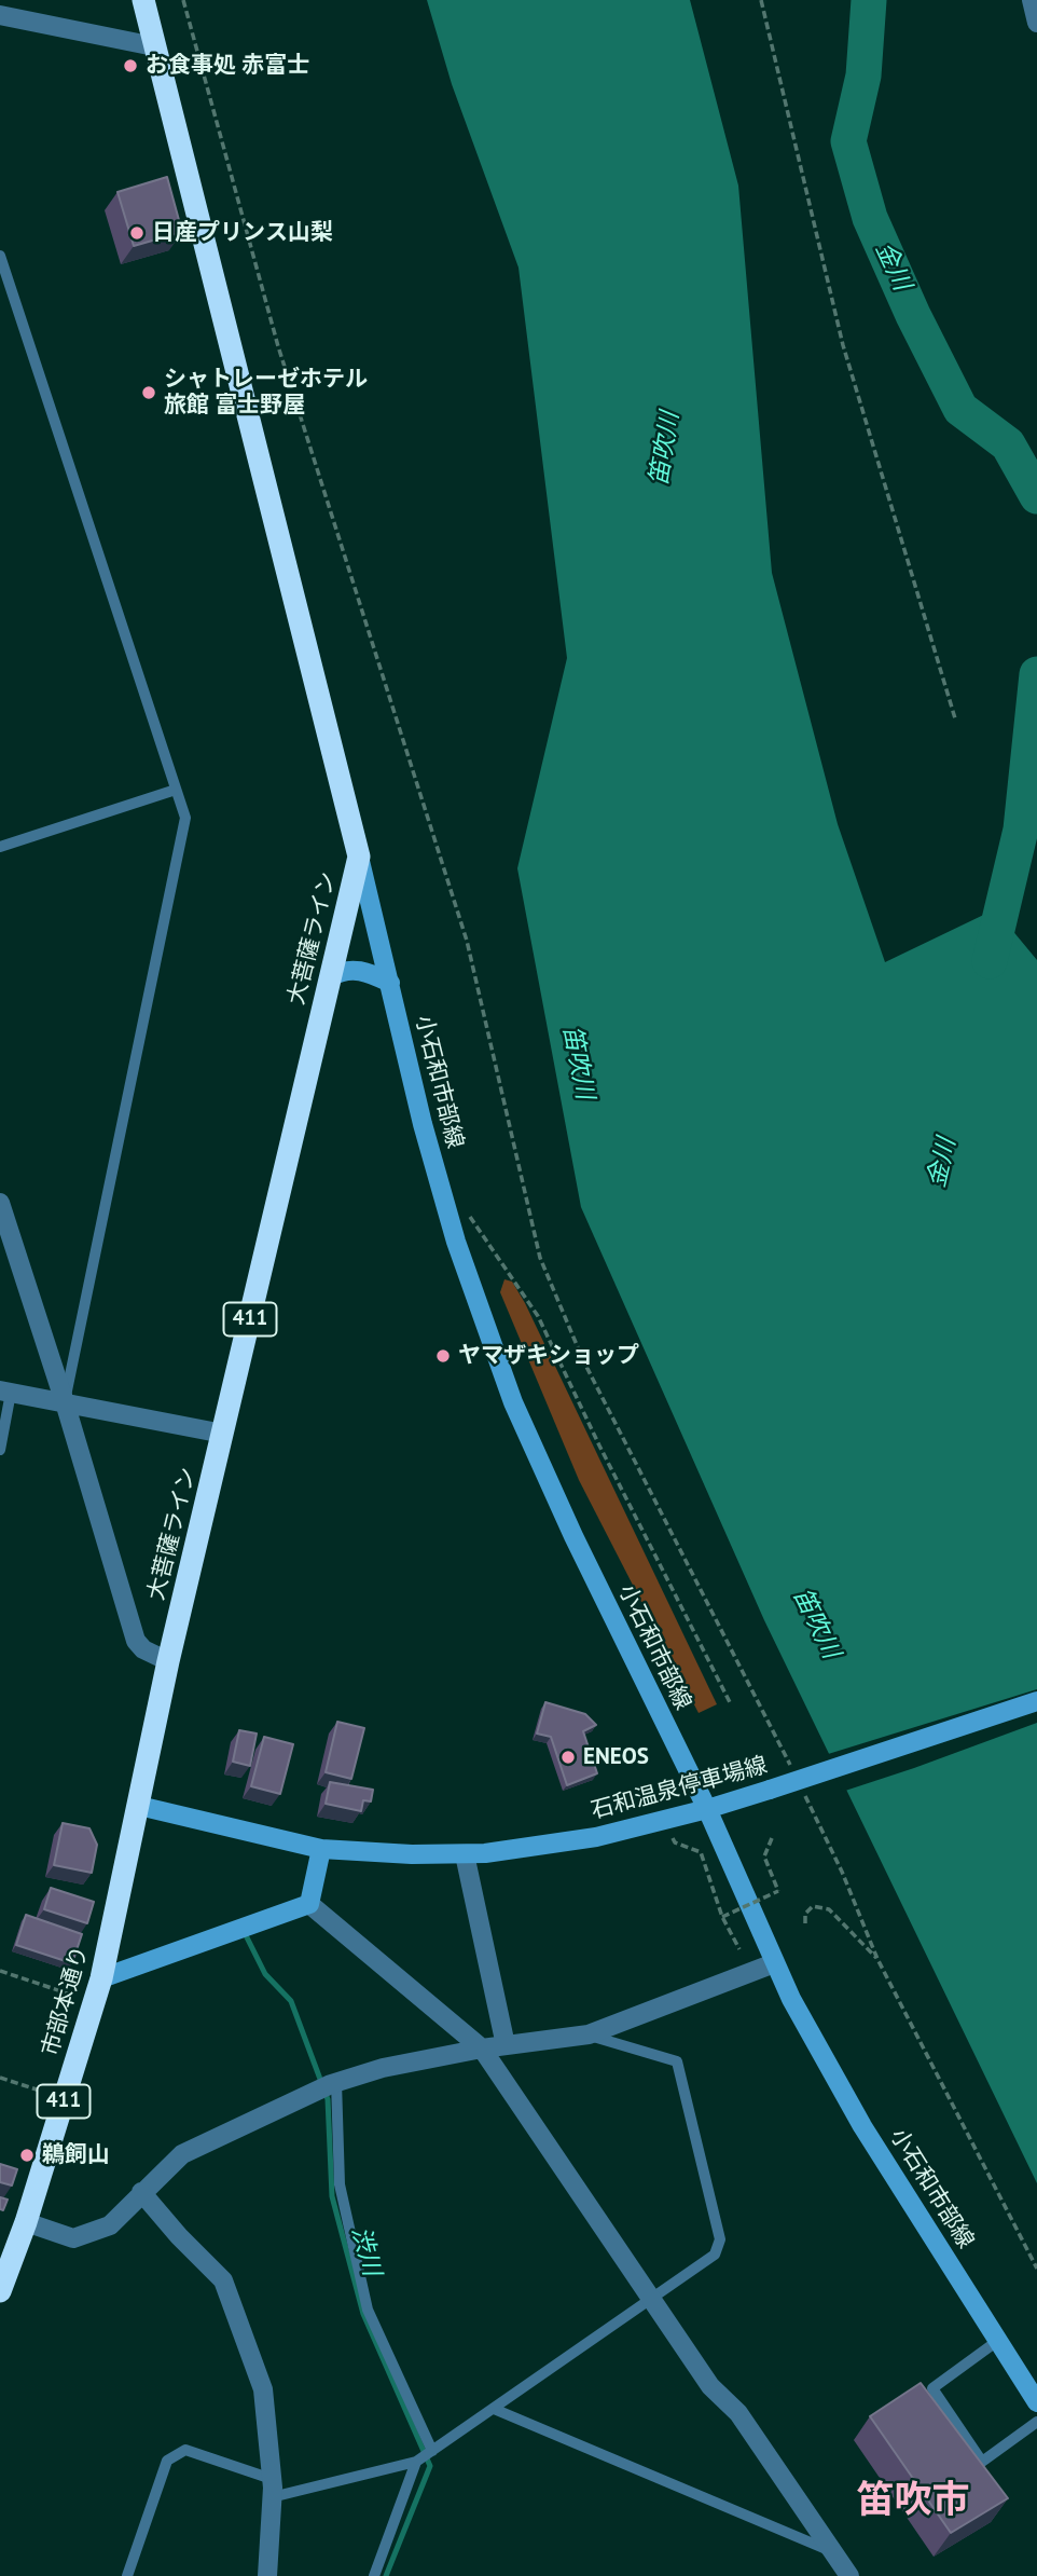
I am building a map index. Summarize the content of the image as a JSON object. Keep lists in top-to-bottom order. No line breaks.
{"streets":{"highway":["大菩薩ライン","411","市部本通り"],"main road":["小石和市部線","石和温泉停車場線"]},"crossings":[["大菩薩ライン","小石和市部線"],["大菩薩ライン","石和温泉停車場線"],["大菩薩ライン","市部本通り"],["小石和市部線","石和温泉停車場線"],["石和温泉停車場線","市部本通り"]],"districts":["笛吹市"],"water":["金川","笛吹川","渋川"],"places":["お食事処 赤富士","日産プリンス山梨","シャトレーゼホテル 旅館 富士野屋","ヤマザキショップ","ENEOS","鵜飼山"]}
